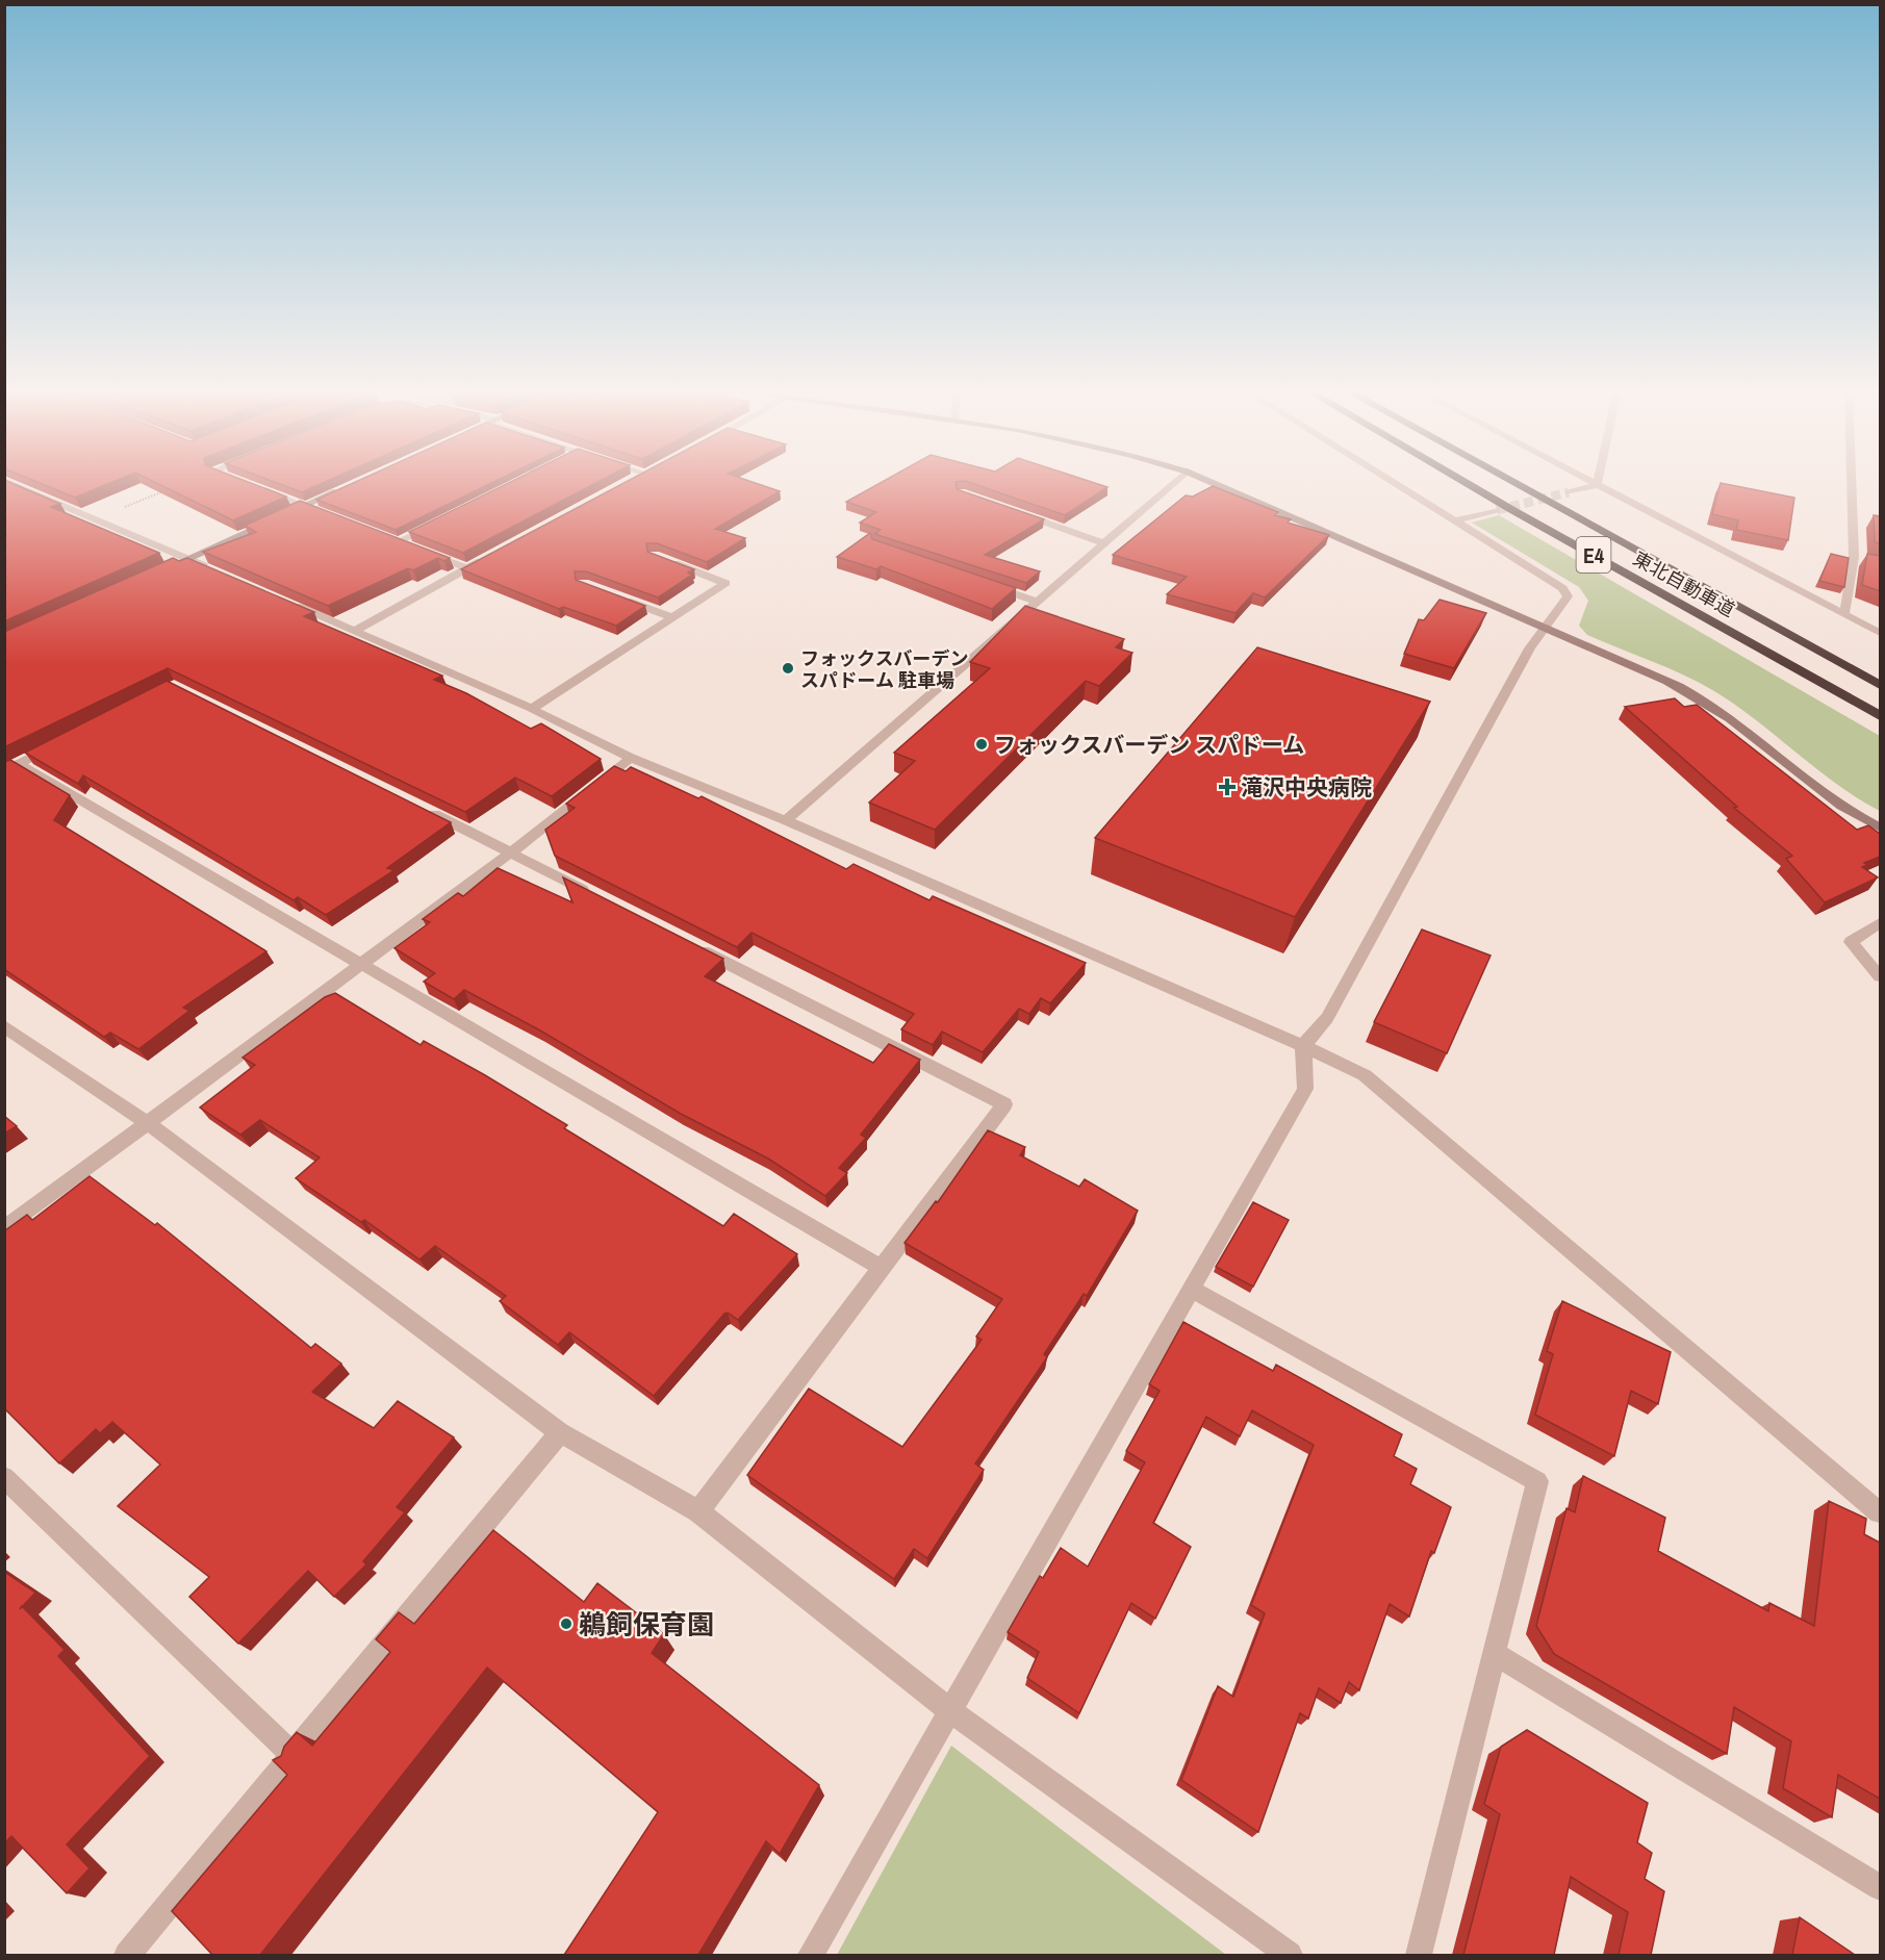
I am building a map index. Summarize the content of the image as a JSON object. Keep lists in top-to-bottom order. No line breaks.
{"streets":{"highway":["E4","東北自動車道"]},"places":{"other":["フォックスバーデン スパドーム 駐車場","フォックスバーデン スパドーム","鵜飼保育園"],"health":["滝沢中央病院"]}}
